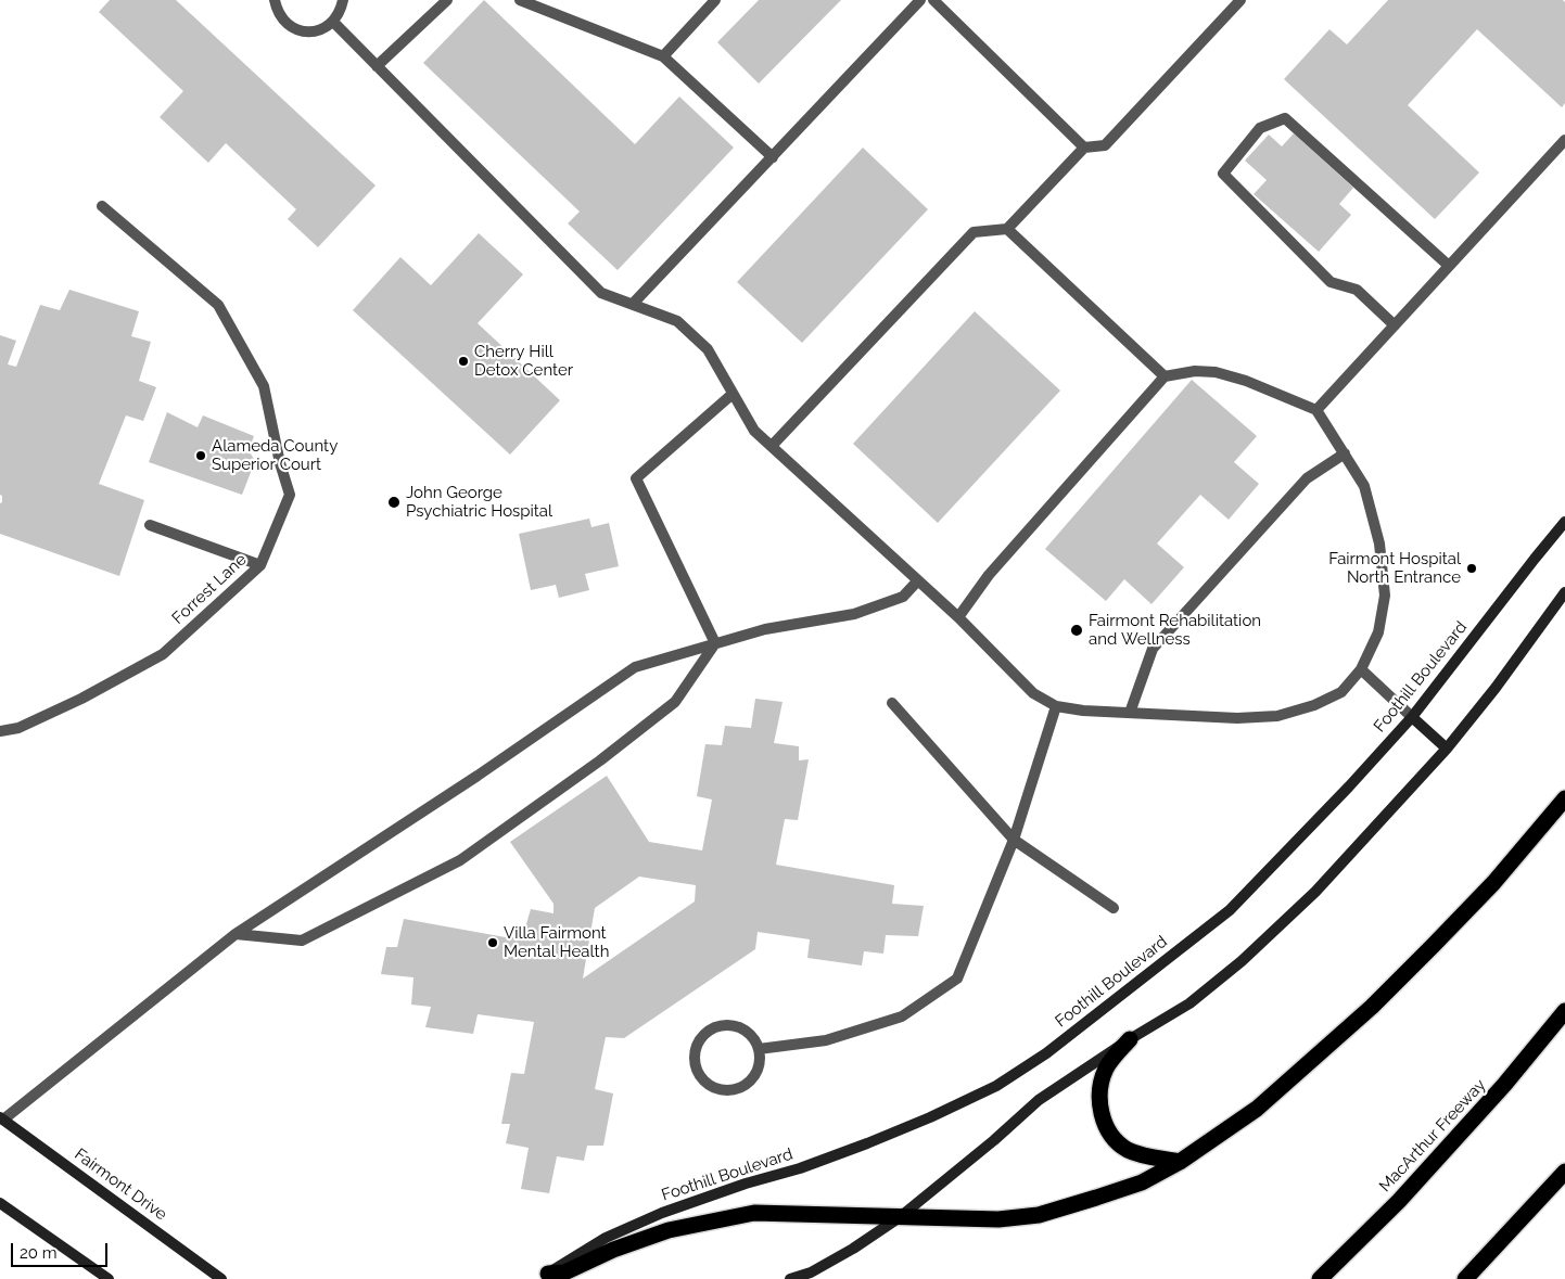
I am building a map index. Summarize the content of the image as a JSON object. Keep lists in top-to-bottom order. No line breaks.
{"streets":{"highway":["MacArthur Freeway"],"main road":["Foothill Boulevard","Fairmont Drive"],"lane":["Forrest Lane"]},"places":["Cherry Hill Detox Center","Alameda County Superior Court","John George Psychiatric Hospital","Fairmont Hospital North Entrance","Fairmont Rehabilitation and Wellness","Villa Fairmont Mental Health"],"scale_bar":"20 m"}
